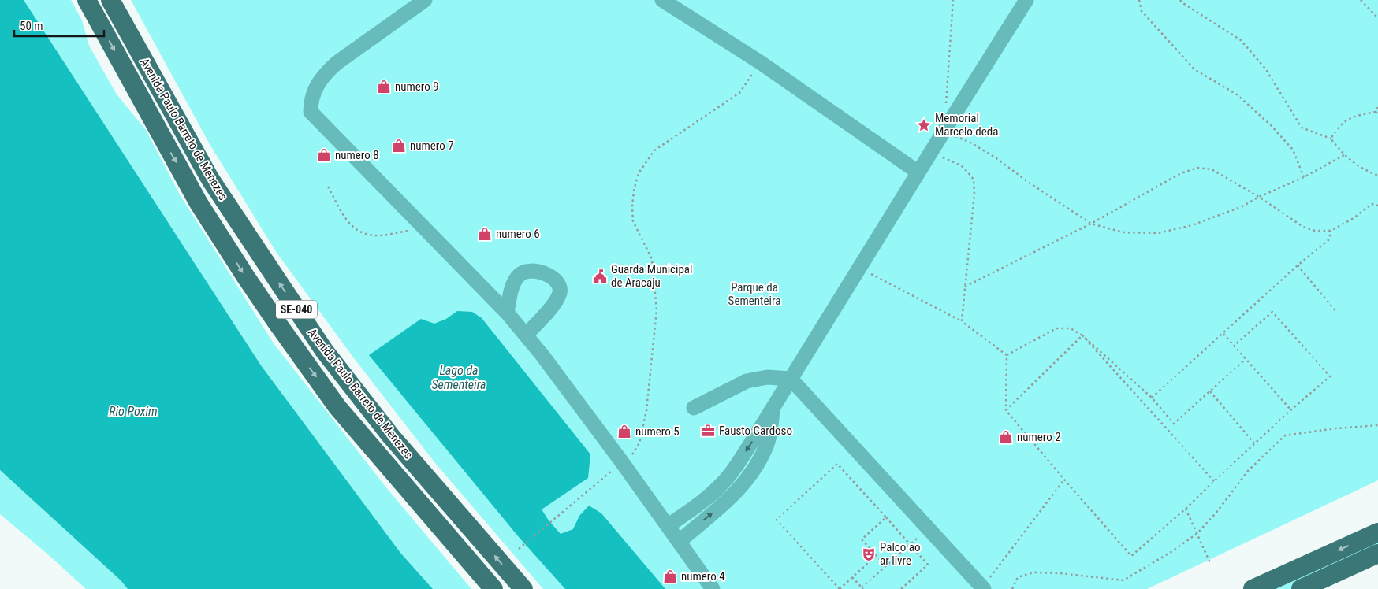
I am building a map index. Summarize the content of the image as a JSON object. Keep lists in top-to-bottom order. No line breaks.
{"streets":{"main road":["Avenida Paulo Barreto de Menezes","SE-040"]},"water":["Lago da Sementeira","Rio Poxim"],"parks":["Parque da Sementeira"],"places":{"shop":["numero 9","numero 7","numero 8","numero 6","numero 5","numero 2","numero 4"],"place":["Memorial Marcelo deda"],"public building":["Guarda Municipal de Aracaju"],"office":["Fausto Cardoso"],"theatre":["Palco ao ar livre"]},"scale_bar":"50 m"}
